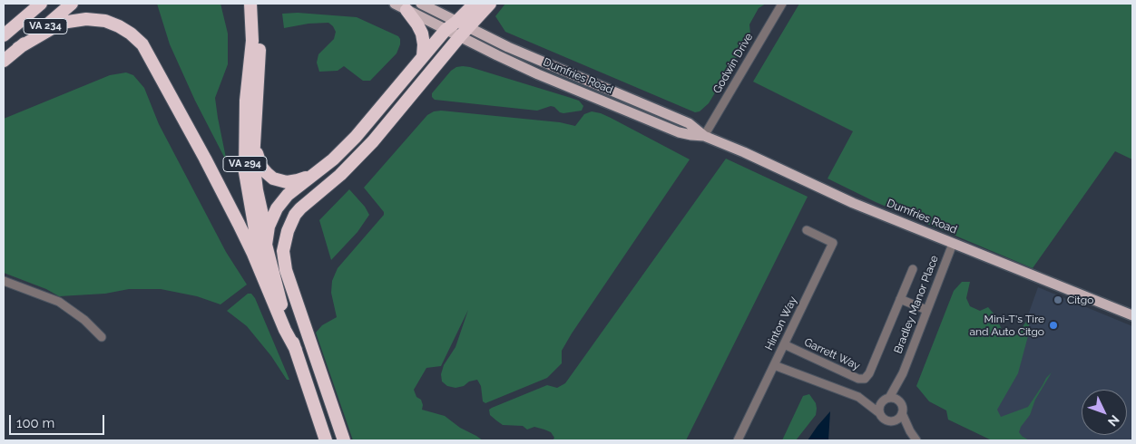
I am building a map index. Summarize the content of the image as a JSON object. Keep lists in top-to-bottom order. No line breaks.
{"streets":{"highway":["VA 234","VA 294"],"main road":["Dumfries Road"],"street":["Godwin Drive","Bradley Manor Place","Hinton Way","Garrett Way"]},"crossings":[["Godwin Drive","Dumfries Road"],["Dumfries Road","VA 294"],["Dumfries Road","Bradley Manor Place"],["Hinton Way","Garrett Way"]],"places":["Citgo","Mini-T's Tire and Auto Citgo"],"scale_bar":"100 m","north":"bottom right"}
